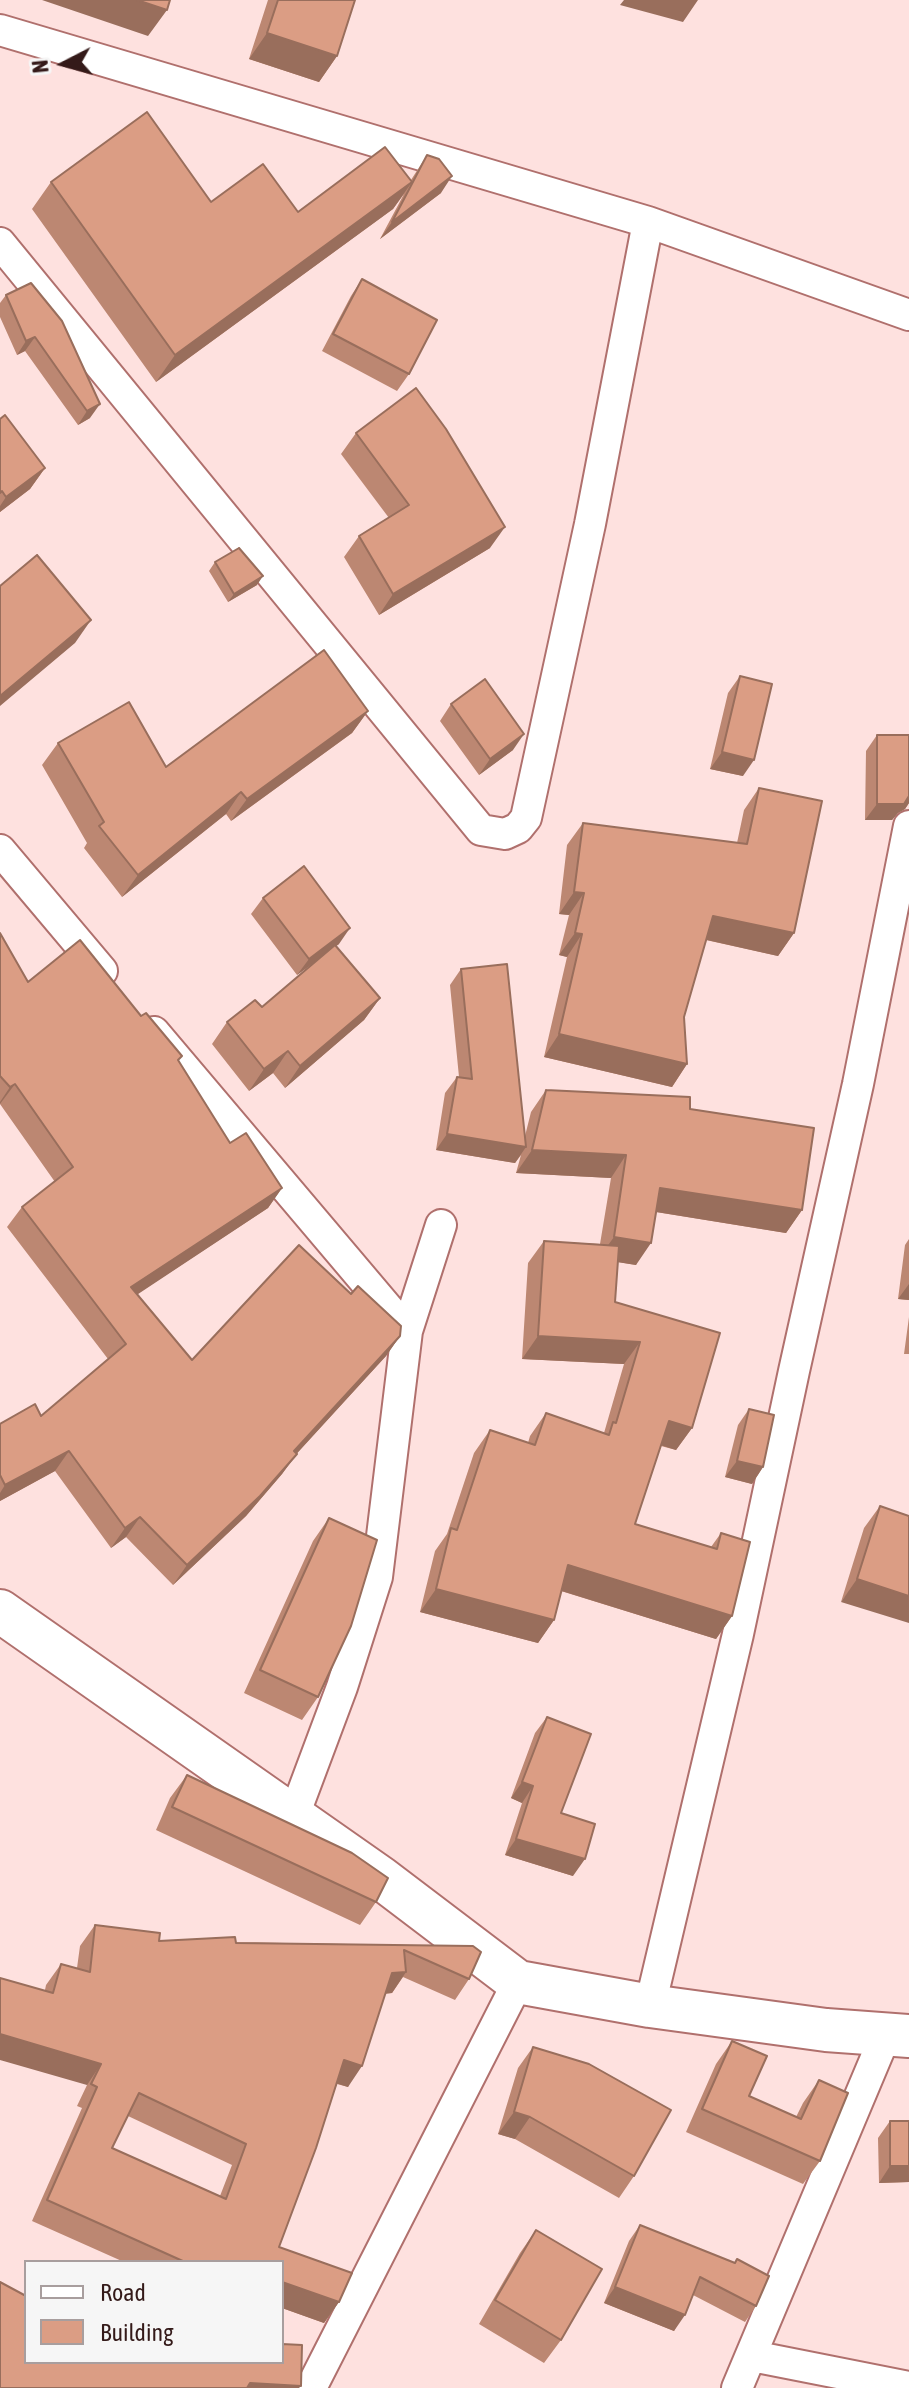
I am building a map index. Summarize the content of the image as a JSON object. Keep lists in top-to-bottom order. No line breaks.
{"legend":["Road","Building"],"north":"left"}
